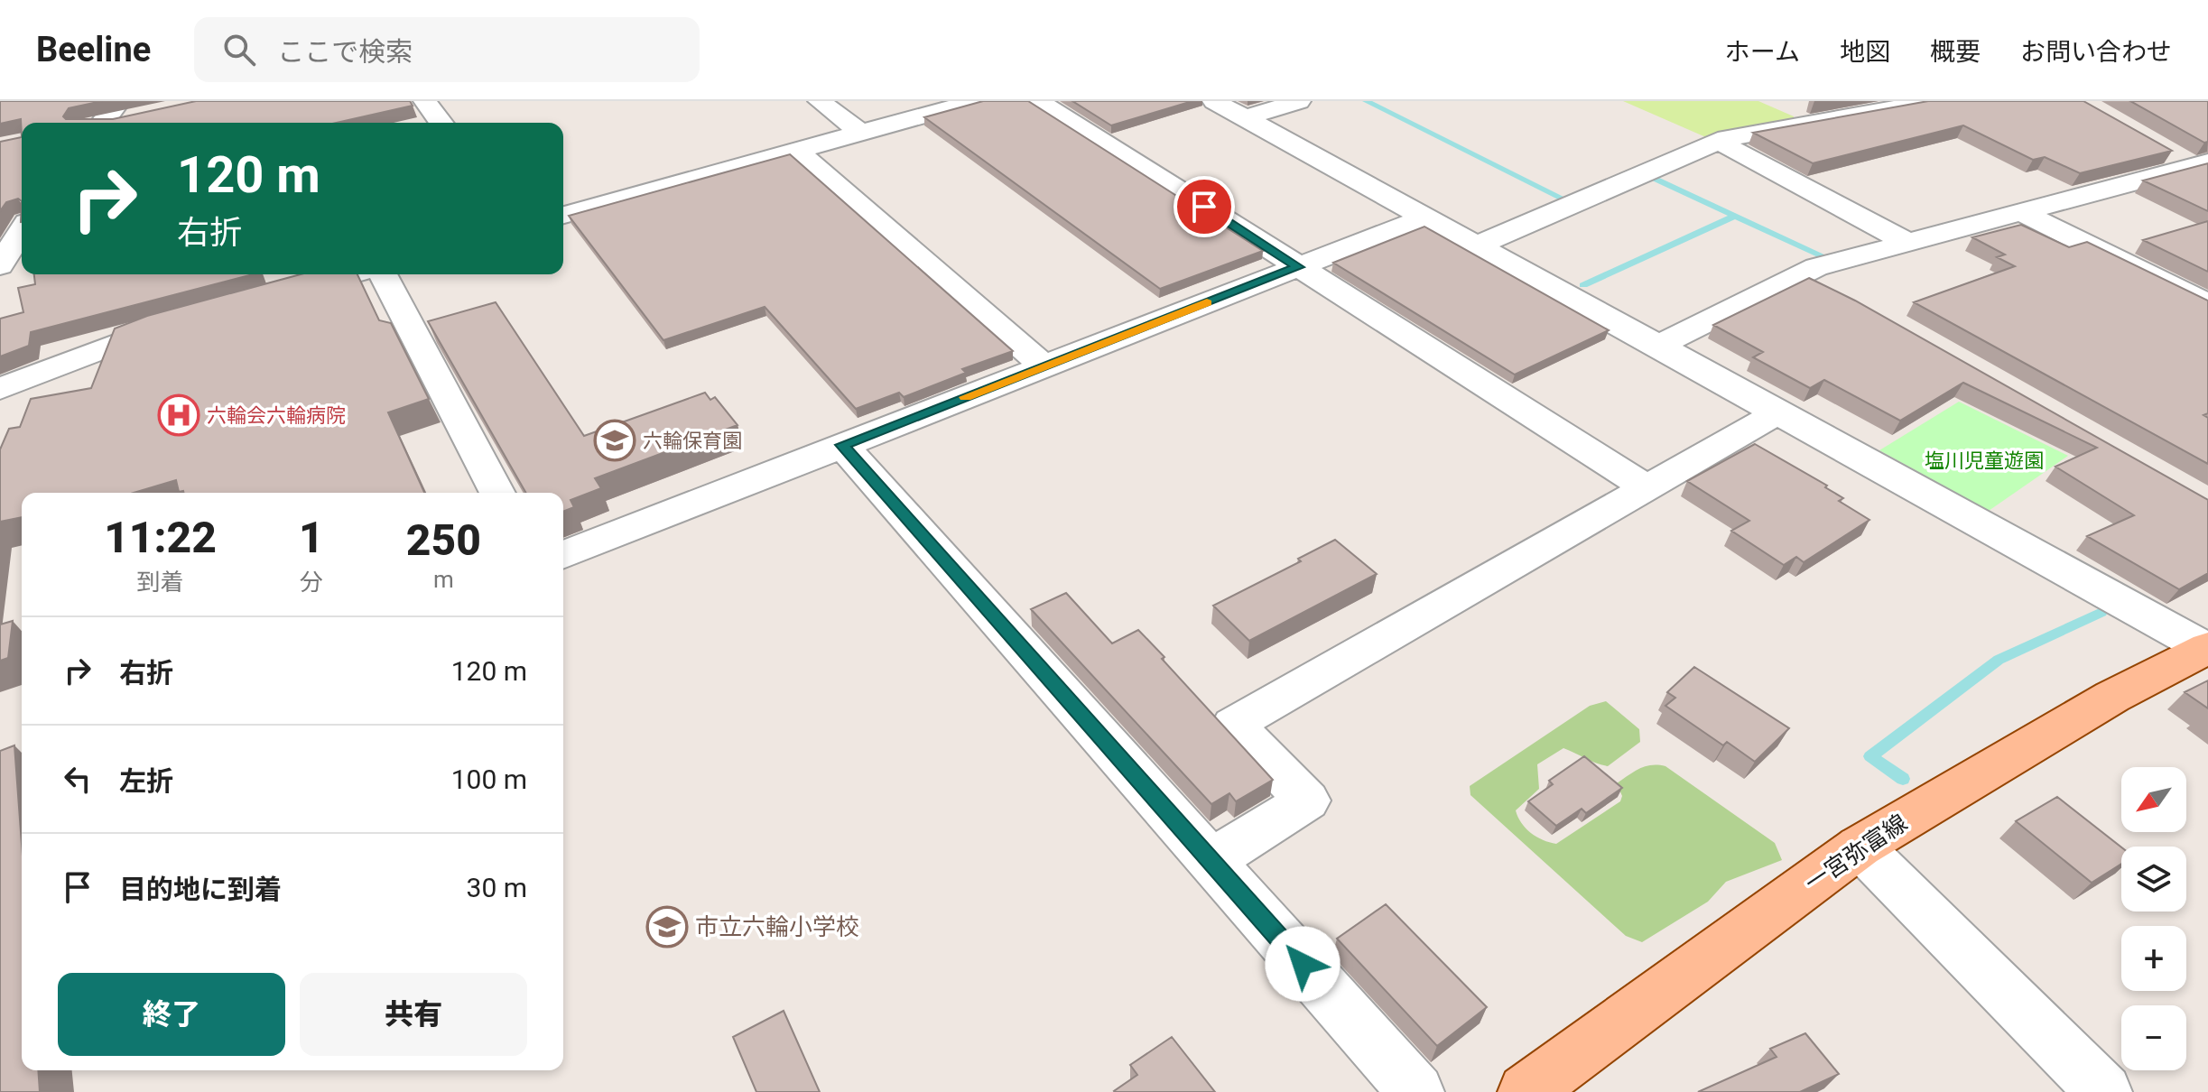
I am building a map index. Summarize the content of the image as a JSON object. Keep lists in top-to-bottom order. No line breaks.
{"streets":{"main road":["一宮弥富線"]},"parks":["塩川児童遊園"],"places":{"hospital":["六輪会六輪病院"],"school or university":["六輪保育園","市立六輪小学校"]},"north":"bottom left","page":{"header":"Beeline","search":"ここで検索","nav":["ホーム","地図","概要","お問い合わせ"],"turn":["120 m","右折"],"eta":["11:22","到着","1","分","250","m"],"list":[{"name":"右折","value":"120 m"},{"name":"左折","value":"100 m"},{"name":"目的地に到着","value":"30 m"}],"map_buttons":["+","−"],"buttons":["終了","共有"]}}
